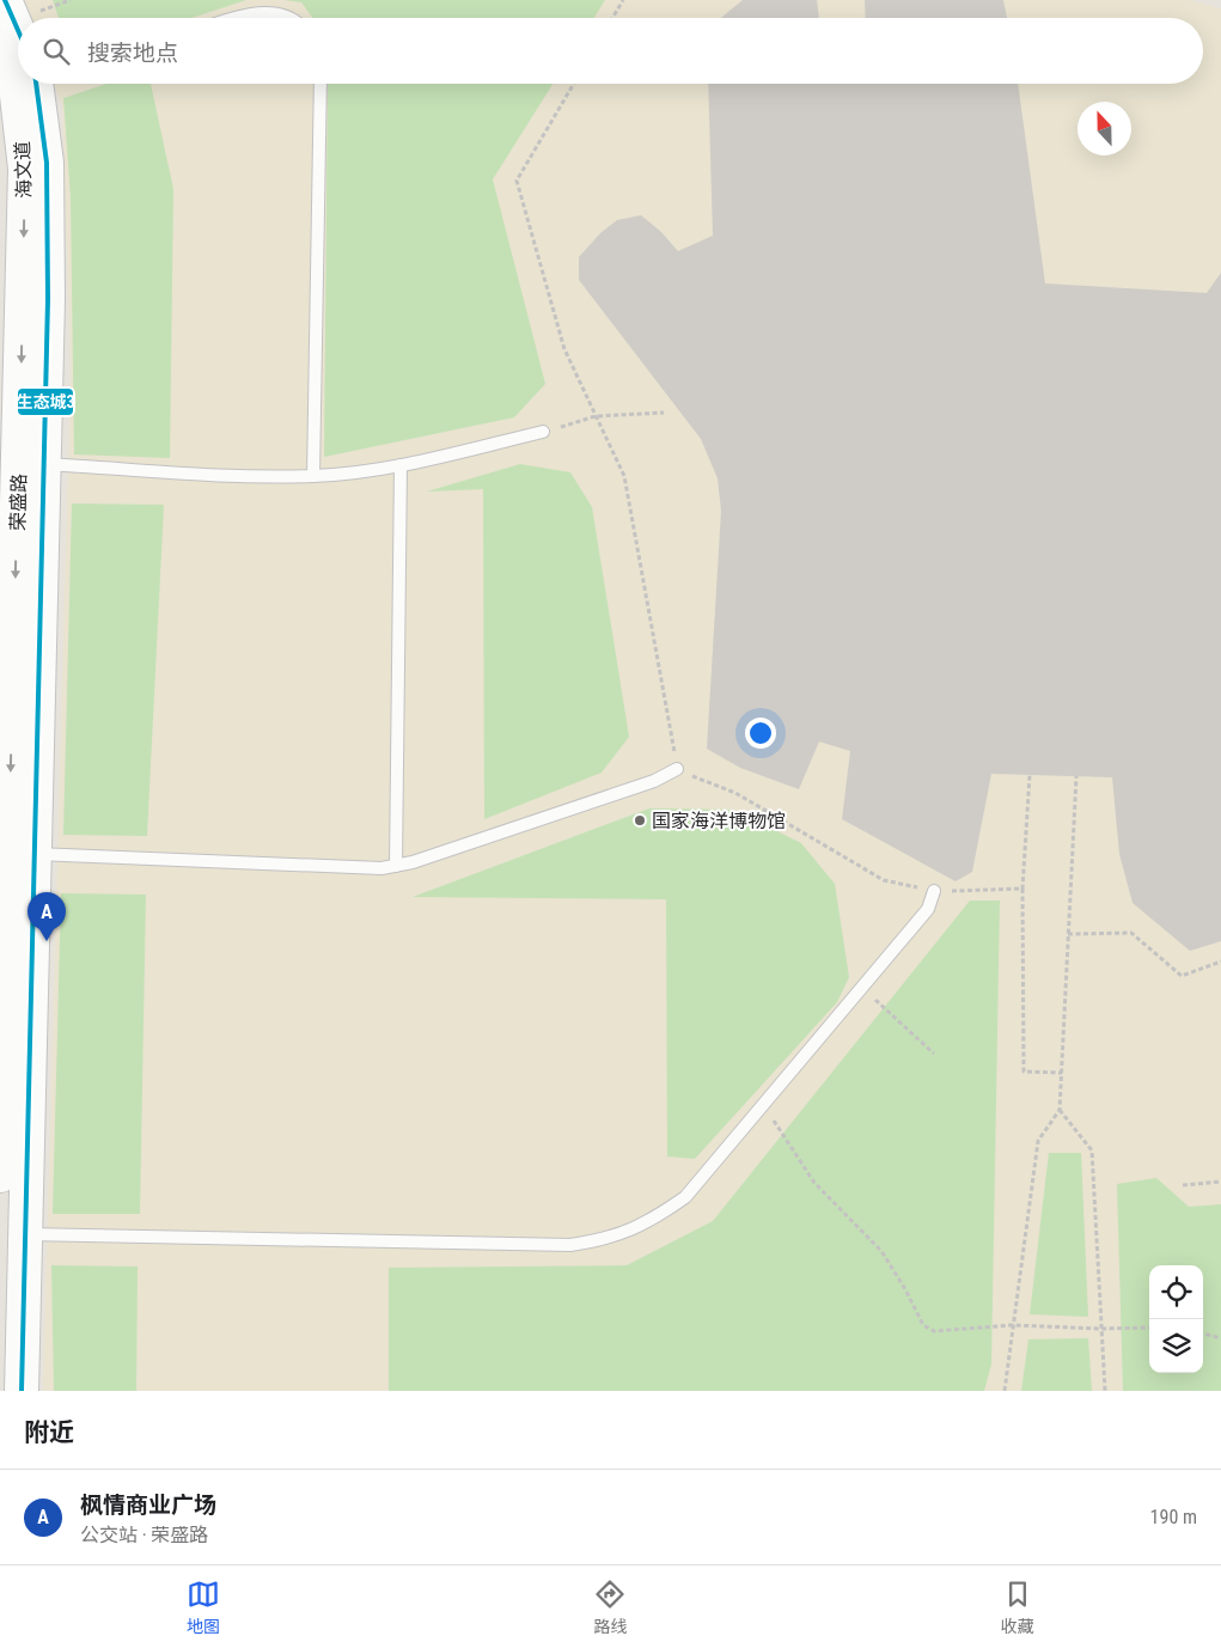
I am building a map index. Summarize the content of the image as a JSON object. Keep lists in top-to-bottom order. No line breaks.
{"streets":{"street":["海文道","荣盛路"]},"crossings":[["海文道","荣盛路"]],"places":["国家海洋博物馆"],"lines":["transit line 生态城3"],"north":"top","page":{"search":"搜索地点","pins":"A","heading":"附近","list":[{"mark":"A","name":"枫情商业广场","note":"公交站 · 荣盛路","value":"190 m"}],"nav":["地图","路线","收藏"]}}
